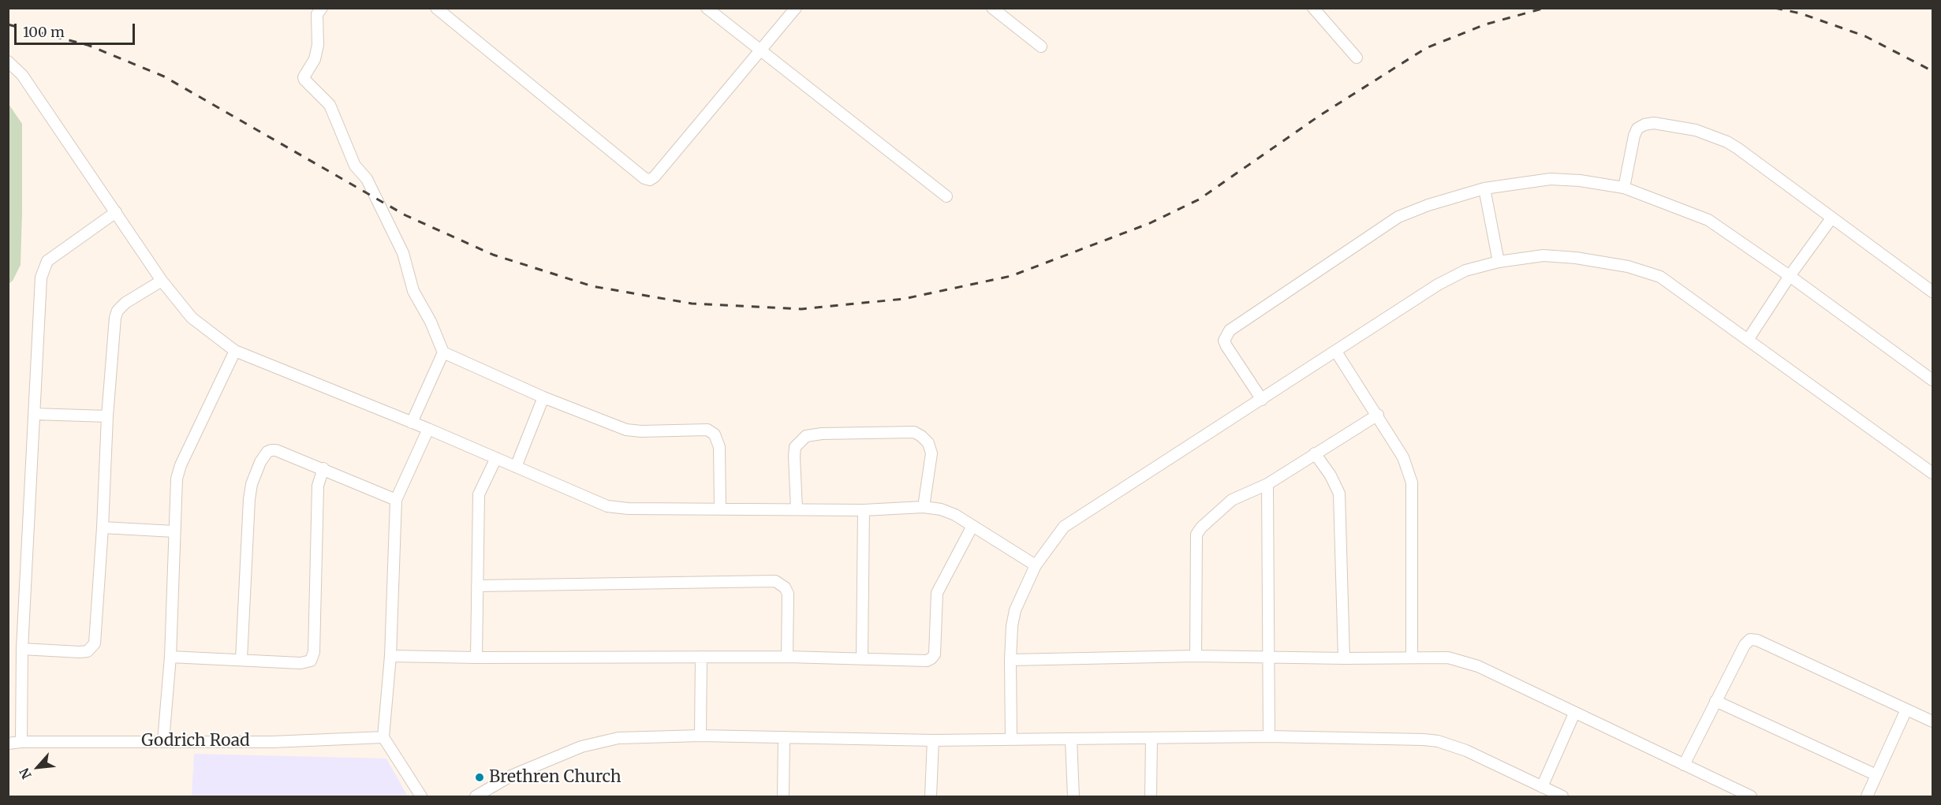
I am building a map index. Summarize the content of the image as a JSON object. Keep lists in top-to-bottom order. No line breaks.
{"streets":{"street":["Godrich Road"]},"places":["Brethren Church"],"scale_bar":"100 m","north":"bottom left"}
